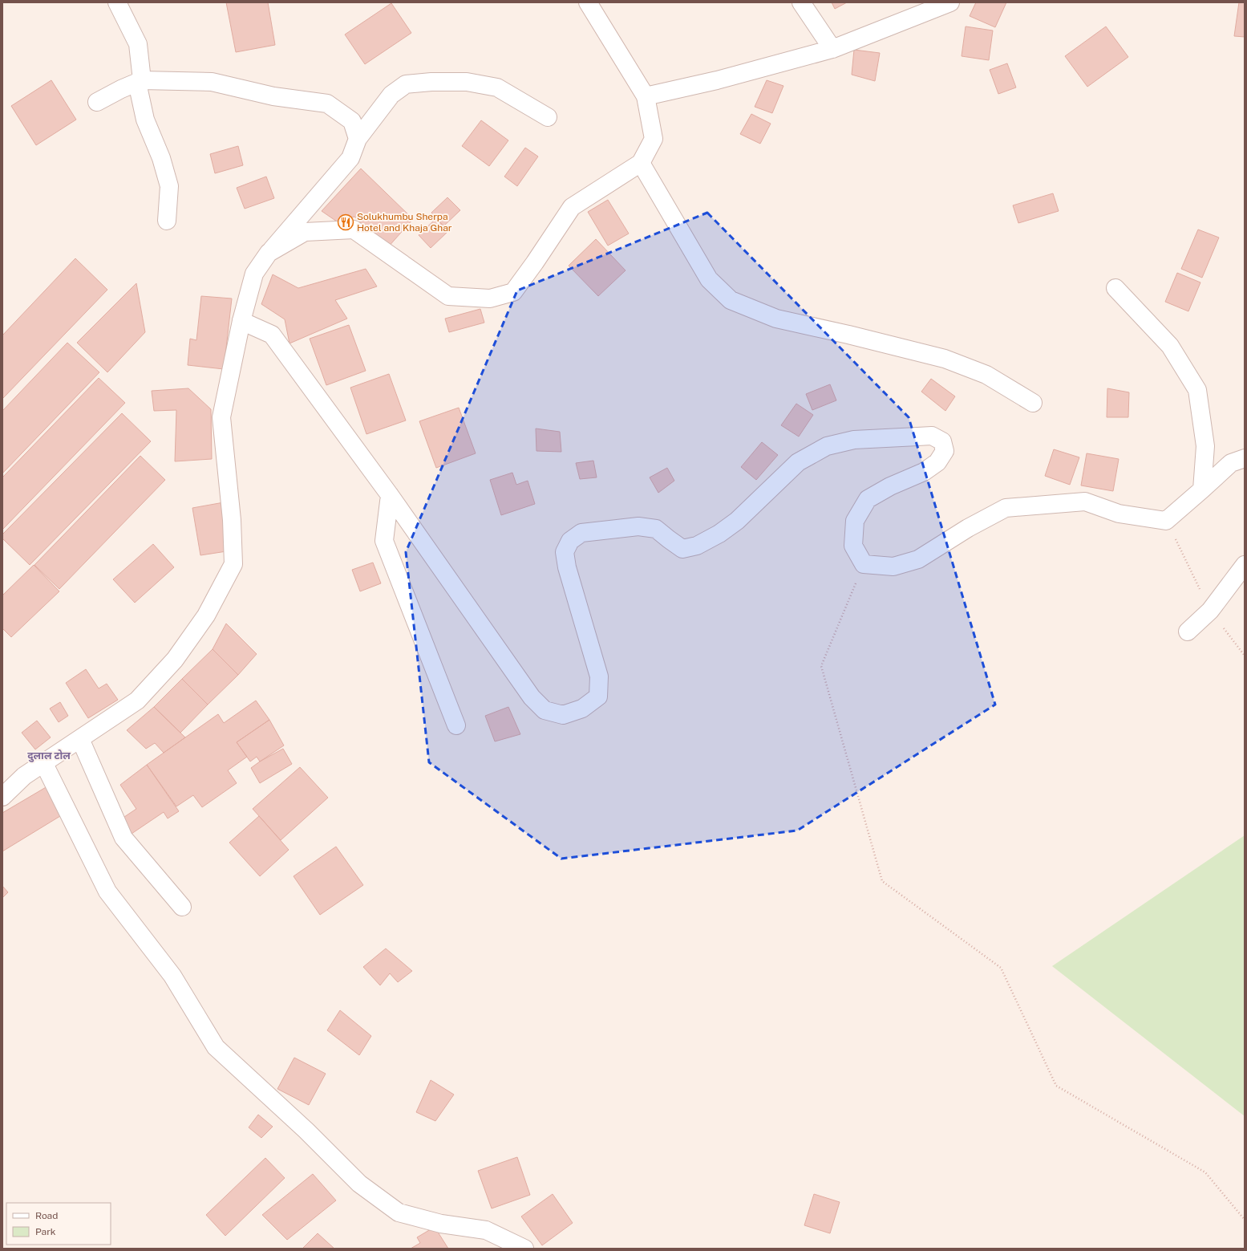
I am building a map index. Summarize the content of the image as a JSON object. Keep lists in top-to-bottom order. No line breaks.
{"districts":["दुलाल टोल"],"places":{"restaurant":["Solukhumbu Sherpa Hotel and Khaja Ghar"]},"legend":["Road","Park"]}
